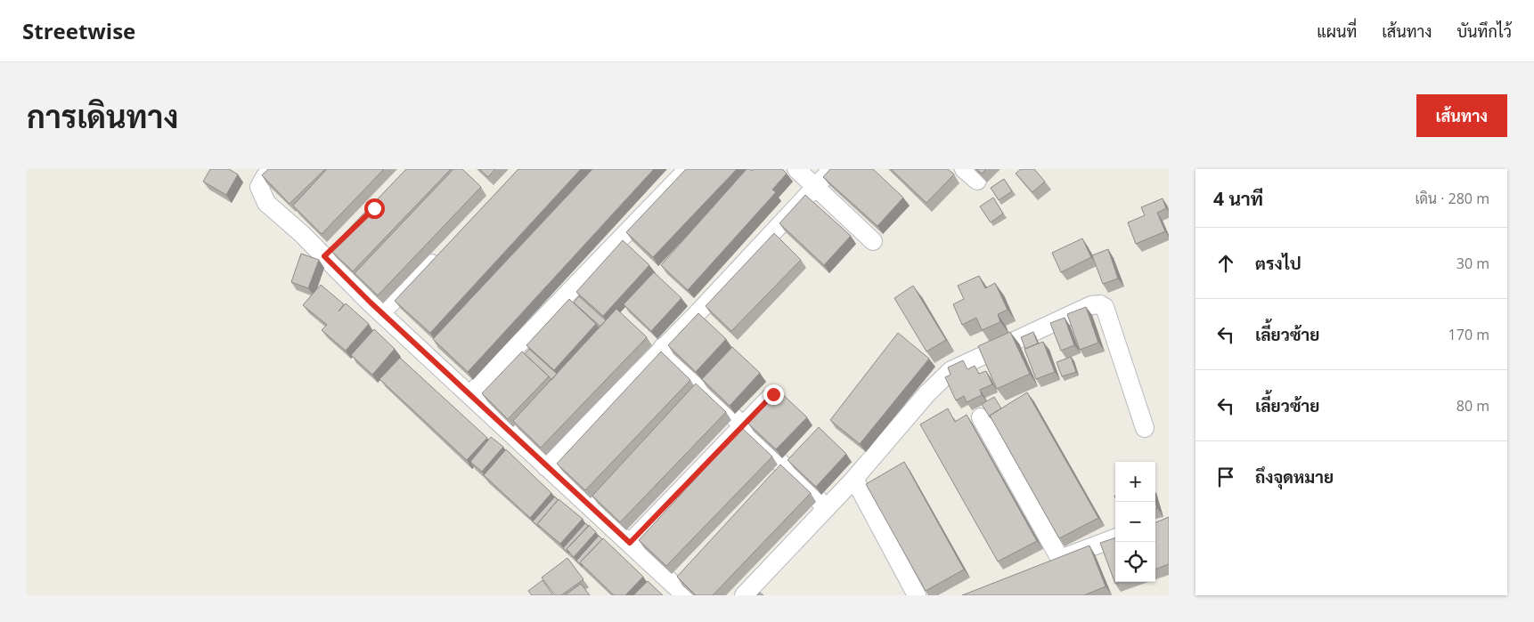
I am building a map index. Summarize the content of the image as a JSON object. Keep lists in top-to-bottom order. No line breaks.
{"page":{"header":"Streetwise","nav":["แผนที่","เส้นทาง","บันทึกไว้"],"buttons":"เส้นทาง","title":"การเดินทาง","heading":["4 นาที","เดิน · 280 m"],"list":[["ตรงไป","30 m"],["เลี้ยวซ้าย","170 m"],["เลี้ยวซ้าย","80 m"],"ถึงจุดหมาย"],"map_buttons":["+","−"]}}
